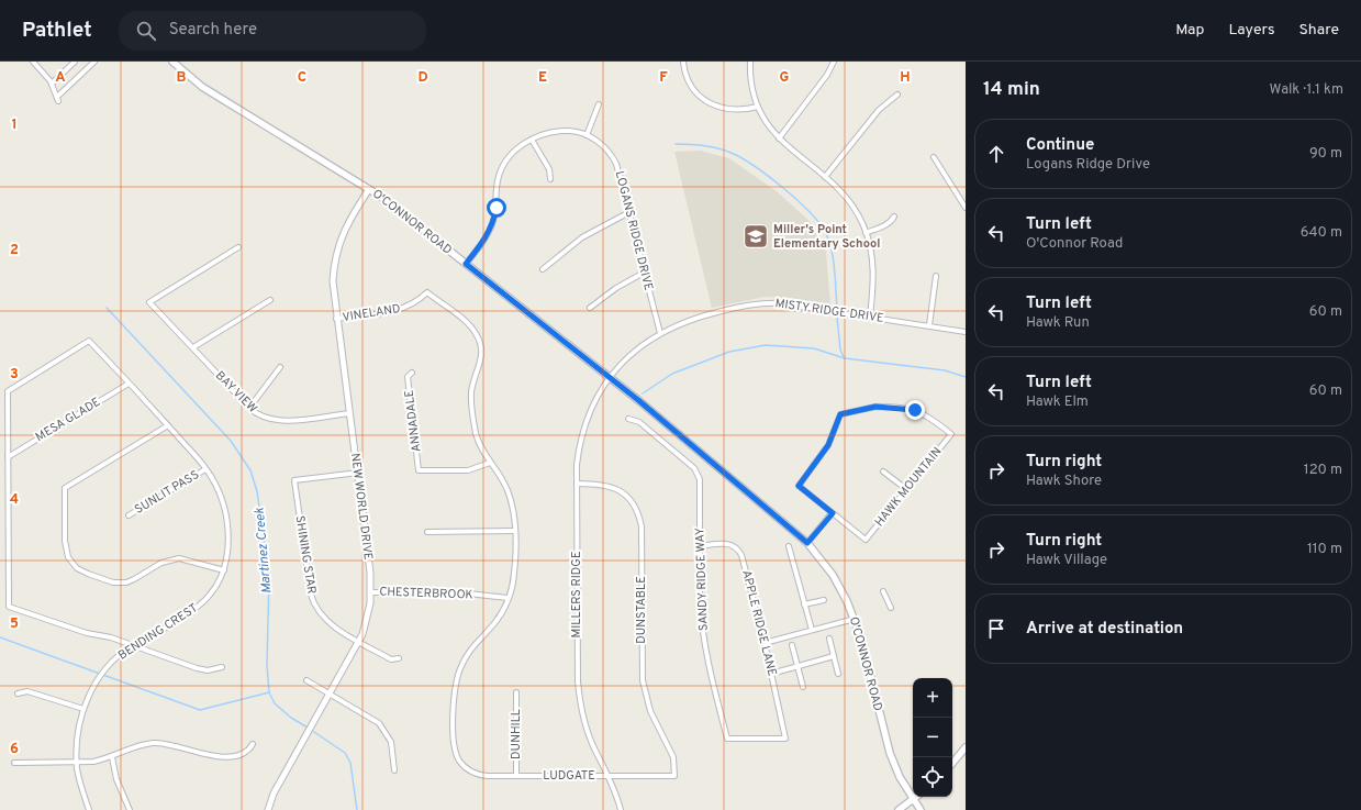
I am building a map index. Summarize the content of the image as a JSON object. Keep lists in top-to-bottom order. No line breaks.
{"streets":{"main road":["O'CONNOR ROAD"],"street":["LOGANS RIDGE DRIVE","MISTY RIDGE DRIVE","VINELAND","BAY VIEW","MESA GLADE","ANNADALE","HAWK MOUNTAIN","SUNLIT PASS","NEW WORLD DRIVE","SHINING STAR","SANDY RIDGE WAY","CHESTERBROOK","MILLERS RIDGE","DUNSTABLE","APPLE RIDGE LANE","BENDING CREST","DUNHILL","LUDGATE"]},"crossings":[["O'CONNOR ROAD","LOGANS RIDGE DRIVE"],["O'CONNOR ROAD","MISTY RIDGE DRIVE"],["O'CONNOR ROAD","NEW WORLD DRIVE"],["O'CONNOR ROAD","MILLERS RIDGE"],["LOGANS RIDGE DRIVE","MISTY RIDGE DRIVE"],["MISTY RIDGE DRIVE","MILLERS RIDGE"],["VINELAND","ANNADALE"],["VINELAND","NEW WORLD DRIVE"],["BAY VIEW","NEW WORLD DRIVE"],["MESA GLADE","BENDING CREST"],["SUNLIT PASS","BENDING CREST"],["NEW WORLD DRIVE","SHINING STAR"],["NEW WORLD DRIVE","CHESTERBROOK"],["SANDY RIDGE WAY","APPLE RIDGE LANE"],["CHESTERBROOK","LUDGATE"],["MILLERS RIDGE","DUNSTABLE"],["MILLERS RIDGE","LUDGATE"],["DUNSTABLE","LUDGATE"],["DUNHILL","LUDGATE"]],"water":["Martinez Creek"],"places":{"school or university":["Miller's Point Elementary School"]},"page":{"header":"Pathlet","search":"Search here","nav":["Map","Layers","Share"],"heading":["14 min","Walk · 1.1 km"],"list":[["Continue","Logans Ridge Drive","90 m"],["Turn left","O'Connor Road","640 m"],["Turn left","Hawk Run","60 m"],["Turn left","Hawk Elm","60 m"],["Turn right","Hawk Shore","120 m"],["Turn right","Hawk Village","110 m"],"Arrive at destination"],"map_buttons":["+","−"]},"grid":{"columns":["A","B","C","D","E","F","G","H"],"rows":["1","2","3","4","5","6"]}}
